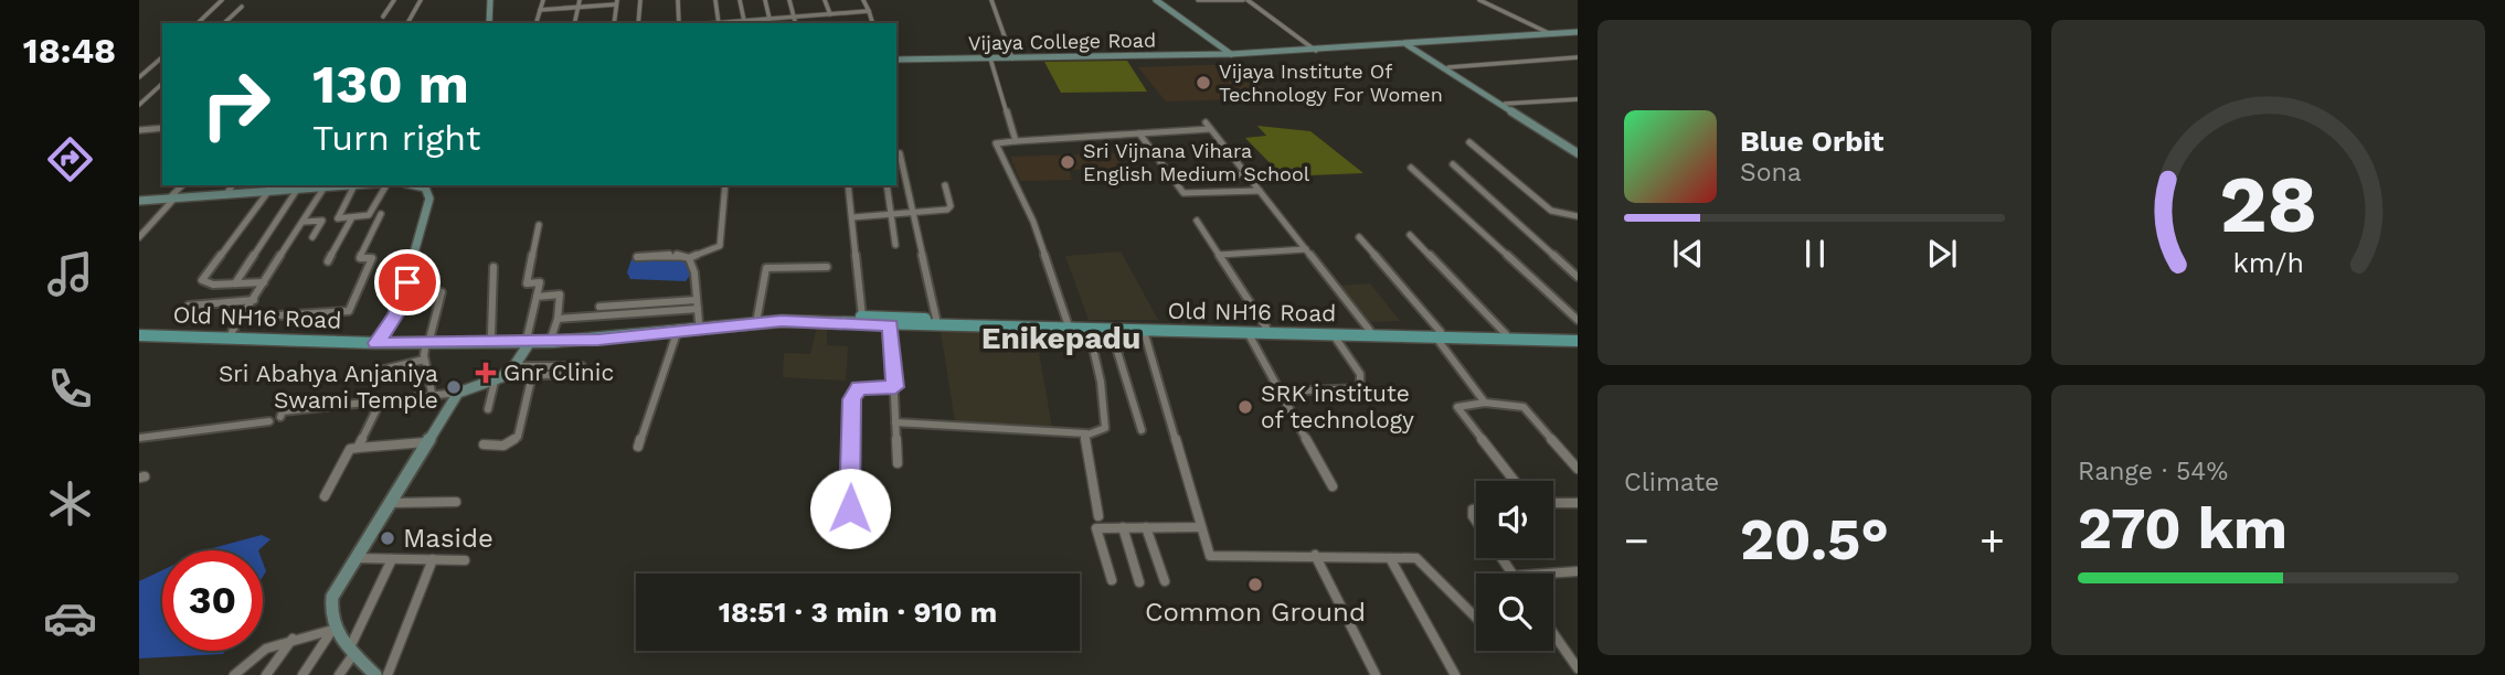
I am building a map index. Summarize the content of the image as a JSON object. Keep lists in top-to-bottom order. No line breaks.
{"streets":{"main road":["Old NH16 Road"],"street":["Vijaya College Road"]},"districts":["Enikepadu"],"places":{"other":["Vijaya Institute Of Technology For Women","Sri Vijnana Vihara English Medium School","Sri Abahya Anjaniya Swami Temple","SRK institute of technology","Maside","Common Ground"],"health":["Gnr Clinic"]},"page":{"tabs":"18:48","turn":["130 m","Turn right"],"song":["Blue Orbit","Sona"],"tile":["Climate",["Range · 54%","270 km"]],"heat":["−","20.5°","+"],"limit":"30","trip":"18:51 · 3 min · 910 m","gauge":["28","km/h"]}}
